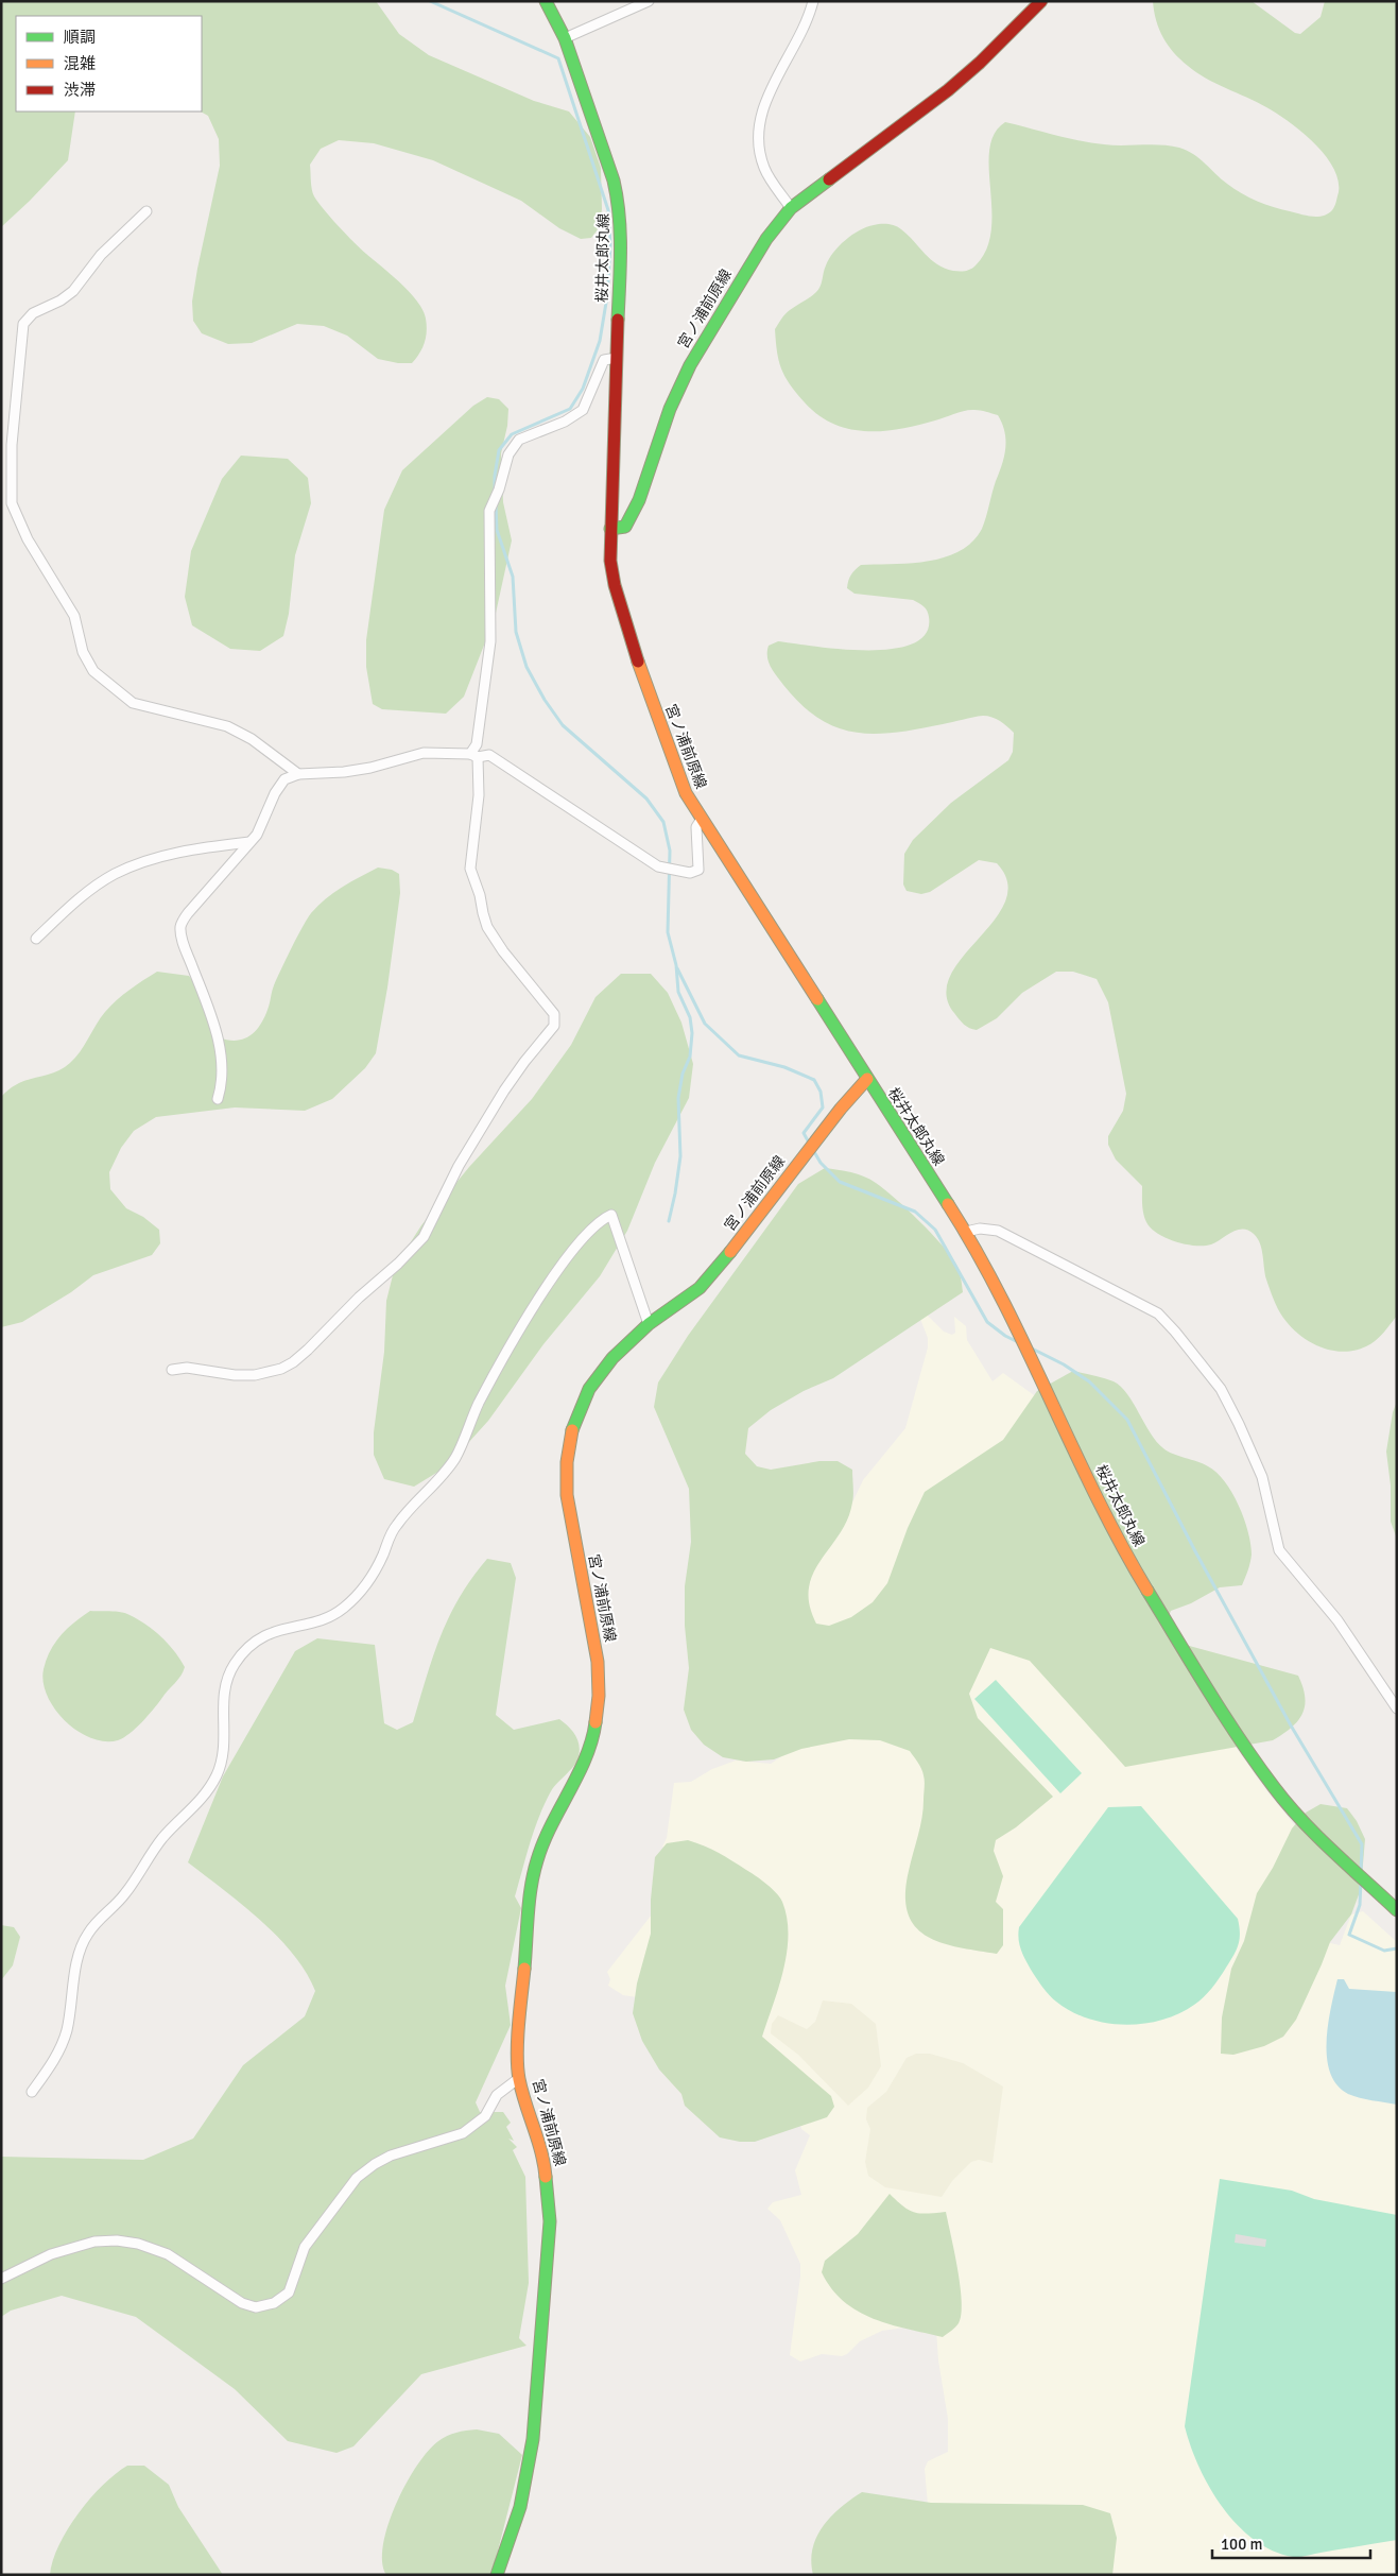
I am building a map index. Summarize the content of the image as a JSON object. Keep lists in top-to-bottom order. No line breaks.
{"streets":{"main road":["桜井太郎丸線","宮ノ浦前原線"]},"crossings":[["桜井太郎丸線","宮ノ浦前原線"]],"legend":["順調","混雑","渋滞"],"scale_bar":"100 m"}
